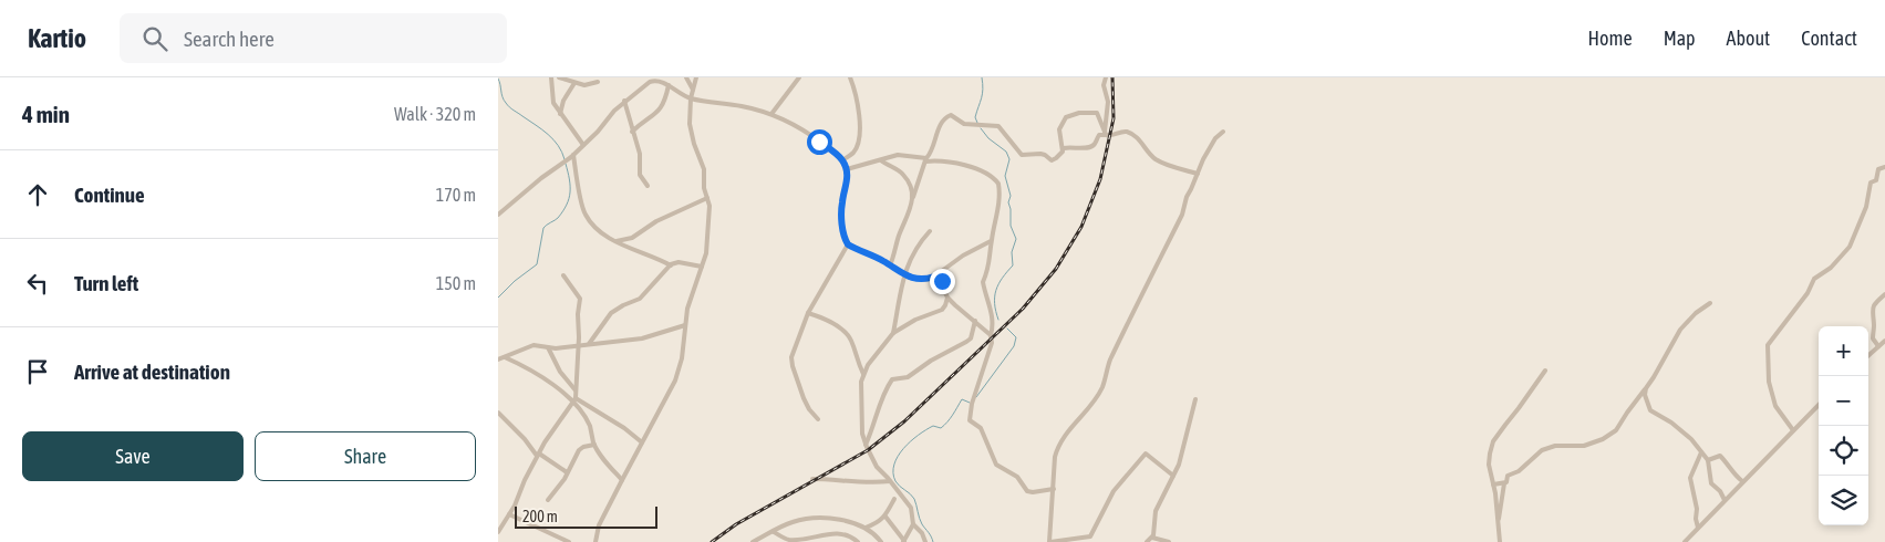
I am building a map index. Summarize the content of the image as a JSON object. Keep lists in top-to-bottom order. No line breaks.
{"scale_bar":"200 m","page":{"header":"Kartio","search":"Search here","nav":["Home","Map","About","Contact"],"heading":["4 min","Walk · 320 m"],"list":[["Continue","170 m"],["Turn left","150 m"],"Arrive at destination"],"map_buttons":["+","−"],"buttons":["Save","Share"],"scale":"200 m"}}
